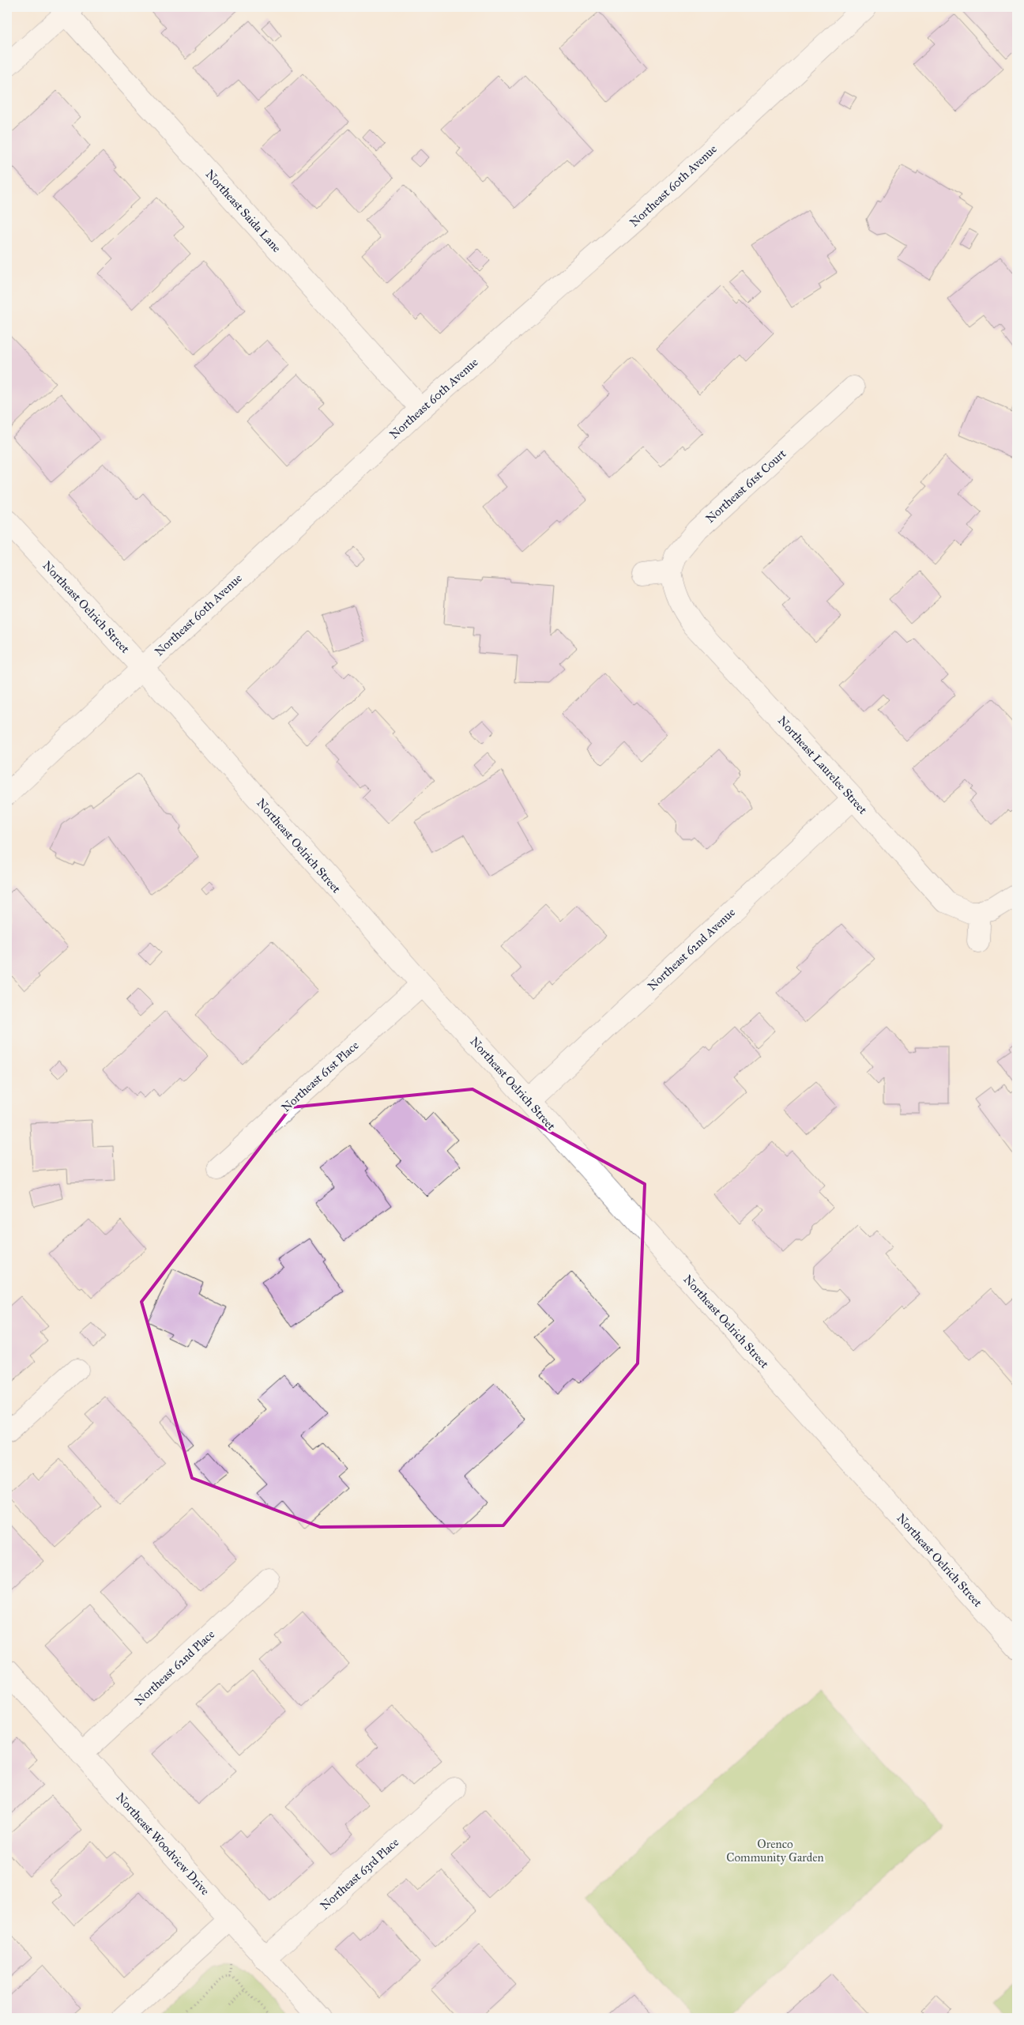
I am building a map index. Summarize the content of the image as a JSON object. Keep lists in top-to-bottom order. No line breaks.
{"streets":{"street":["Northeast 60th Avenue","Northeast Saida Lane","Northeast 61st Court","Northeast Oelrich Street","Northeast Laurelee Street","Northeast 62nd Avenue","Northeast 61st Place","Northeast 62nd Place","Northeast Woodview Drive","Northeast 63rd Place"]},"crossings":[["Northeast 60th Avenue","Northeast Saida Lane"],["Northeast 60th Avenue","Northeast Oelrich Street"],["Northeast 61st Court","Northeast Laurelee Street"],["Northeast Oelrich Street","Northeast 62nd Avenue"],["Northeast Oelrich Street","Northeast 61st Place"],["Northeast Laurelee Street","Northeast 62nd Avenue"],["Northeast 62nd Place","Northeast Woodview Drive"],["Northeast Woodview Drive","Northeast 63rd Place"]],"parks":["Orenco Community Garden"]}
